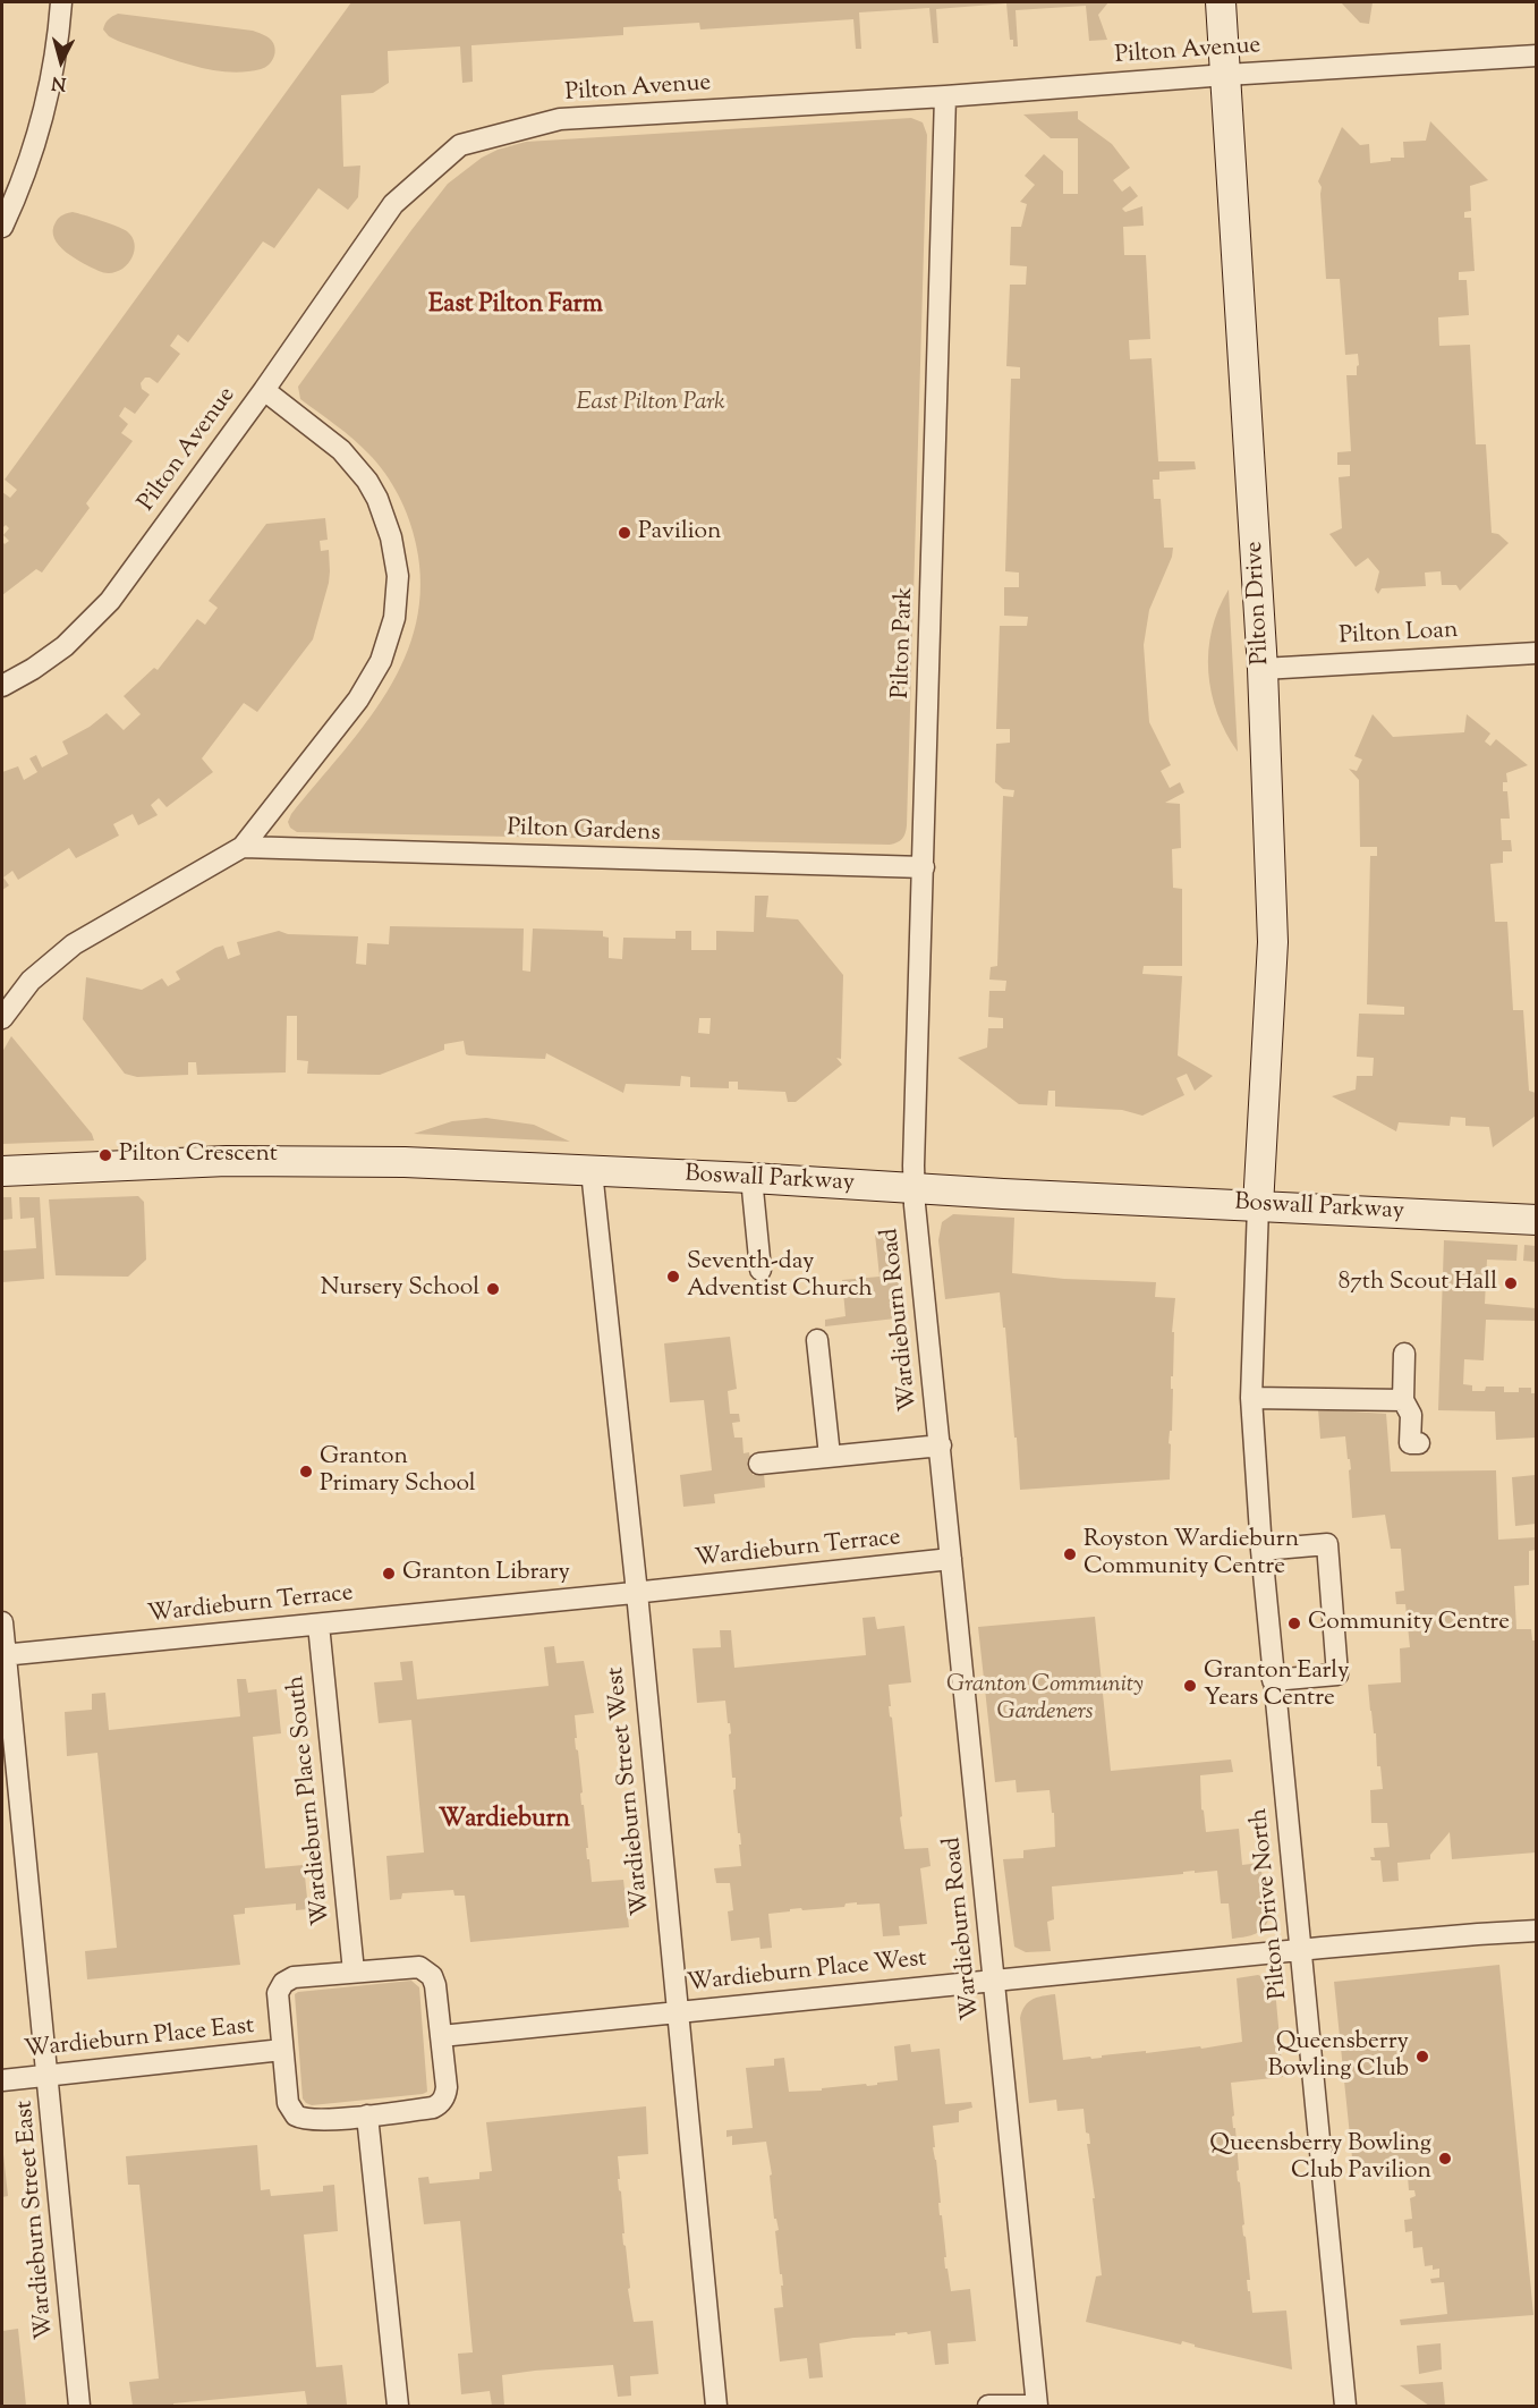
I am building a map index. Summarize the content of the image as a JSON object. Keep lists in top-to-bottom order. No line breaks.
{"streets":{"street":["Pilton Avenue","Pilton Drive","Pilton Loan","Pilton Park","Pilton Gardens","Boswall Parkway","Wardieburn Road","Wardieburn Terrace","Wardieburn Street West","Wardieburn Place South","Pilton Drive North","Wardieburn Place West","Wardieburn Place East","Wardieburn Street East"]},"crossings":[["Pilton Avenue","Pilton Drive"],["Pilton Avenue","Pilton Park"],["Pilton Drive","Pilton Loan"],["Pilton Drive","Boswall Parkway"],["Pilton Drive","Pilton Drive North"],["Pilton Park","Pilton Gardens"],["Pilton Park","Boswall Parkway"],["Pilton Park","Wardieburn Road"],["Boswall Parkway","Wardieburn Road"],["Boswall Parkway","Wardieburn Street West"],["Boswall Parkway","Pilton Drive North"],["Wardieburn Road","Wardieburn Terrace"],["Wardieburn Road","Wardieburn Place West"],["Wardieburn Terrace","Wardieburn Street West"],["Wardieburn Terrace","Wardieburn Place South"],["Wardieburn Terrace","Wardieburn Street East"],["Wardieburn Street West","Wardieburn Place West"],["Wardieburn Place South","Wardieburn Place West"],["Wardieburn Place South","Wardieburn Place East"],["Pilton Drive North","Wardieburn Place West"],["Wardieburn Place West","Wardieburn Place East"],["Wardieburn Place East","Wardieburn Street East"]],"districts":["East Pilton Farm","Wardieburn"],"parks":["East Pilton Park","Granton Community Gardeners"],"places":["Pavilion","Pilton Crescent","Seventh-day Adventist Church","87th Scout Hall","Nursery School","Granton Primary School","Royston Wardieburn Community Centre","Granton Library","Community Centre","Granton Early Years Centre","Queensberry Bowling Club","Queensberry Bowling Club Pavilion"],"north":"bottom"}
